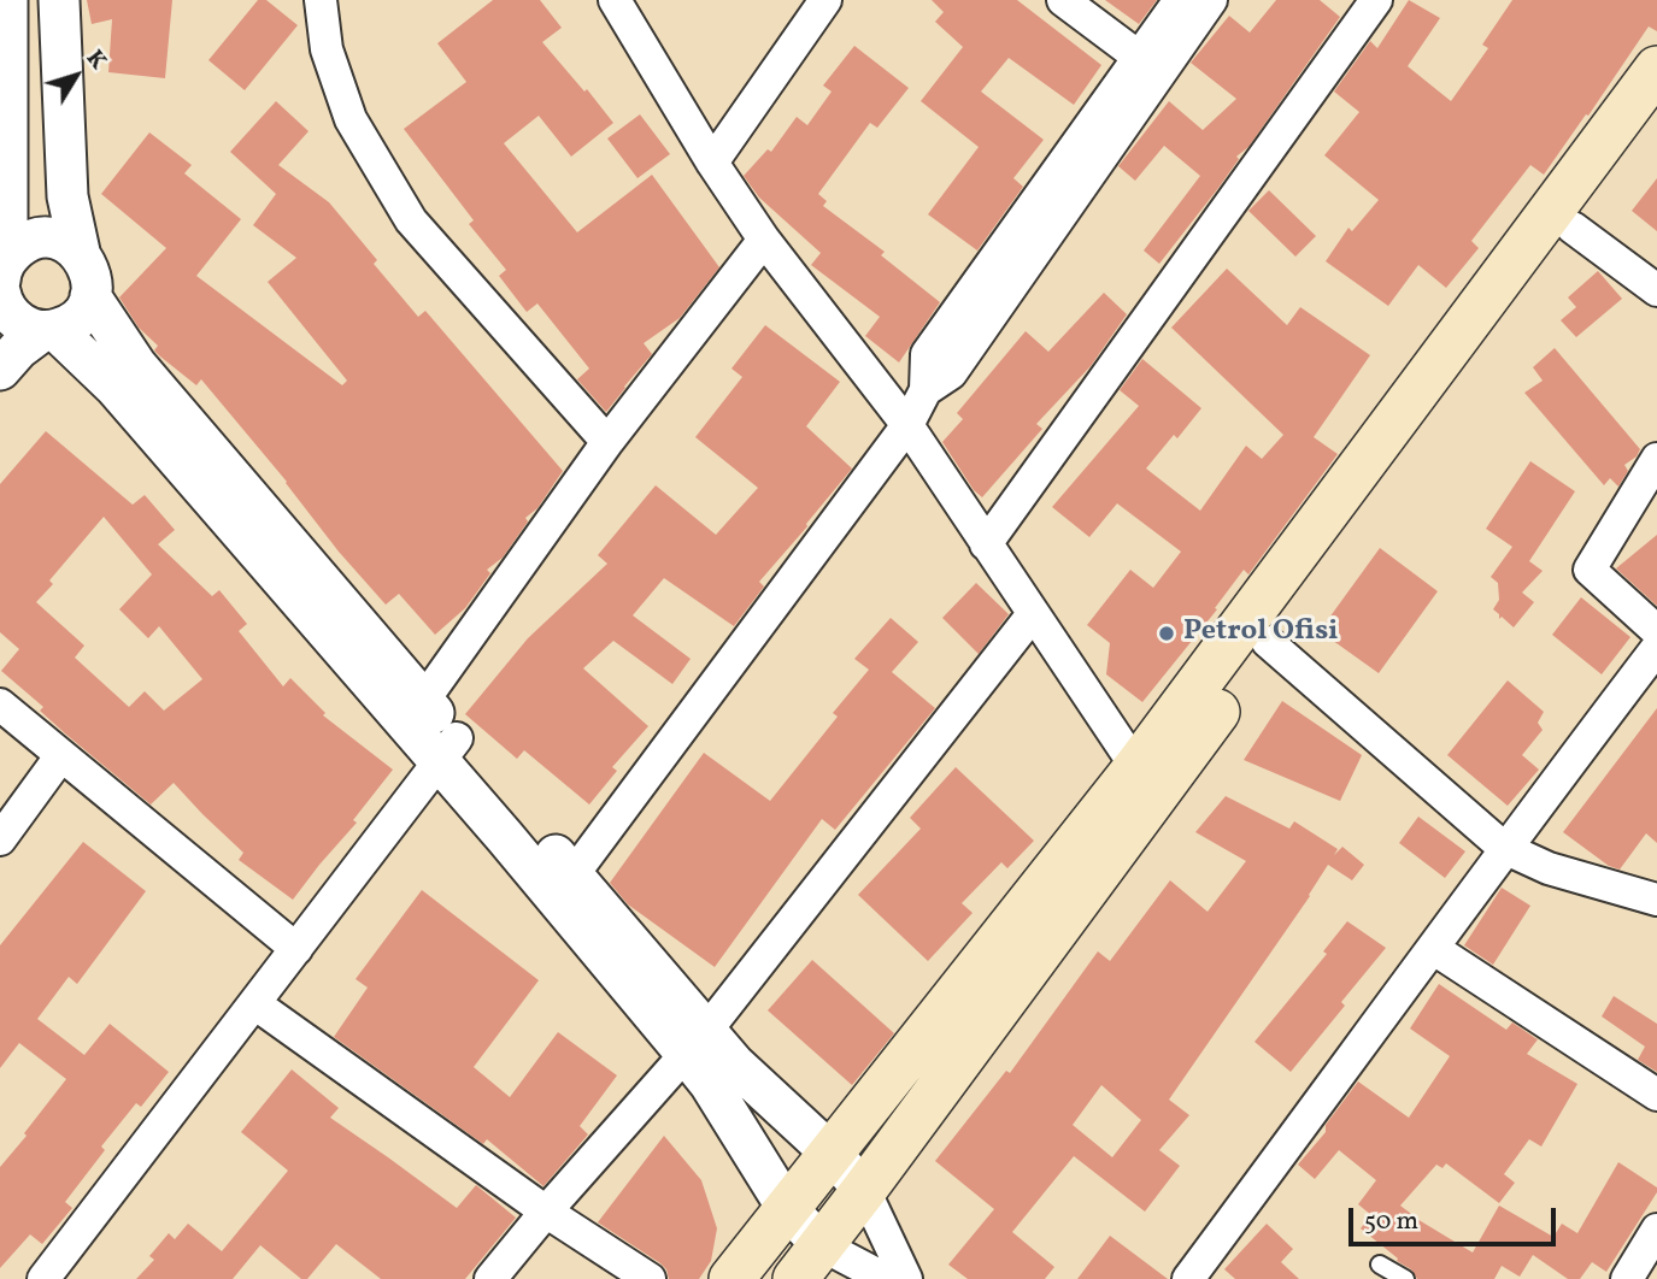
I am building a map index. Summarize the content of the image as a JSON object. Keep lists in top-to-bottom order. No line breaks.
{"places":["Petrol Ofisi"],"scale_bar":"50 m","north":"top right"}
